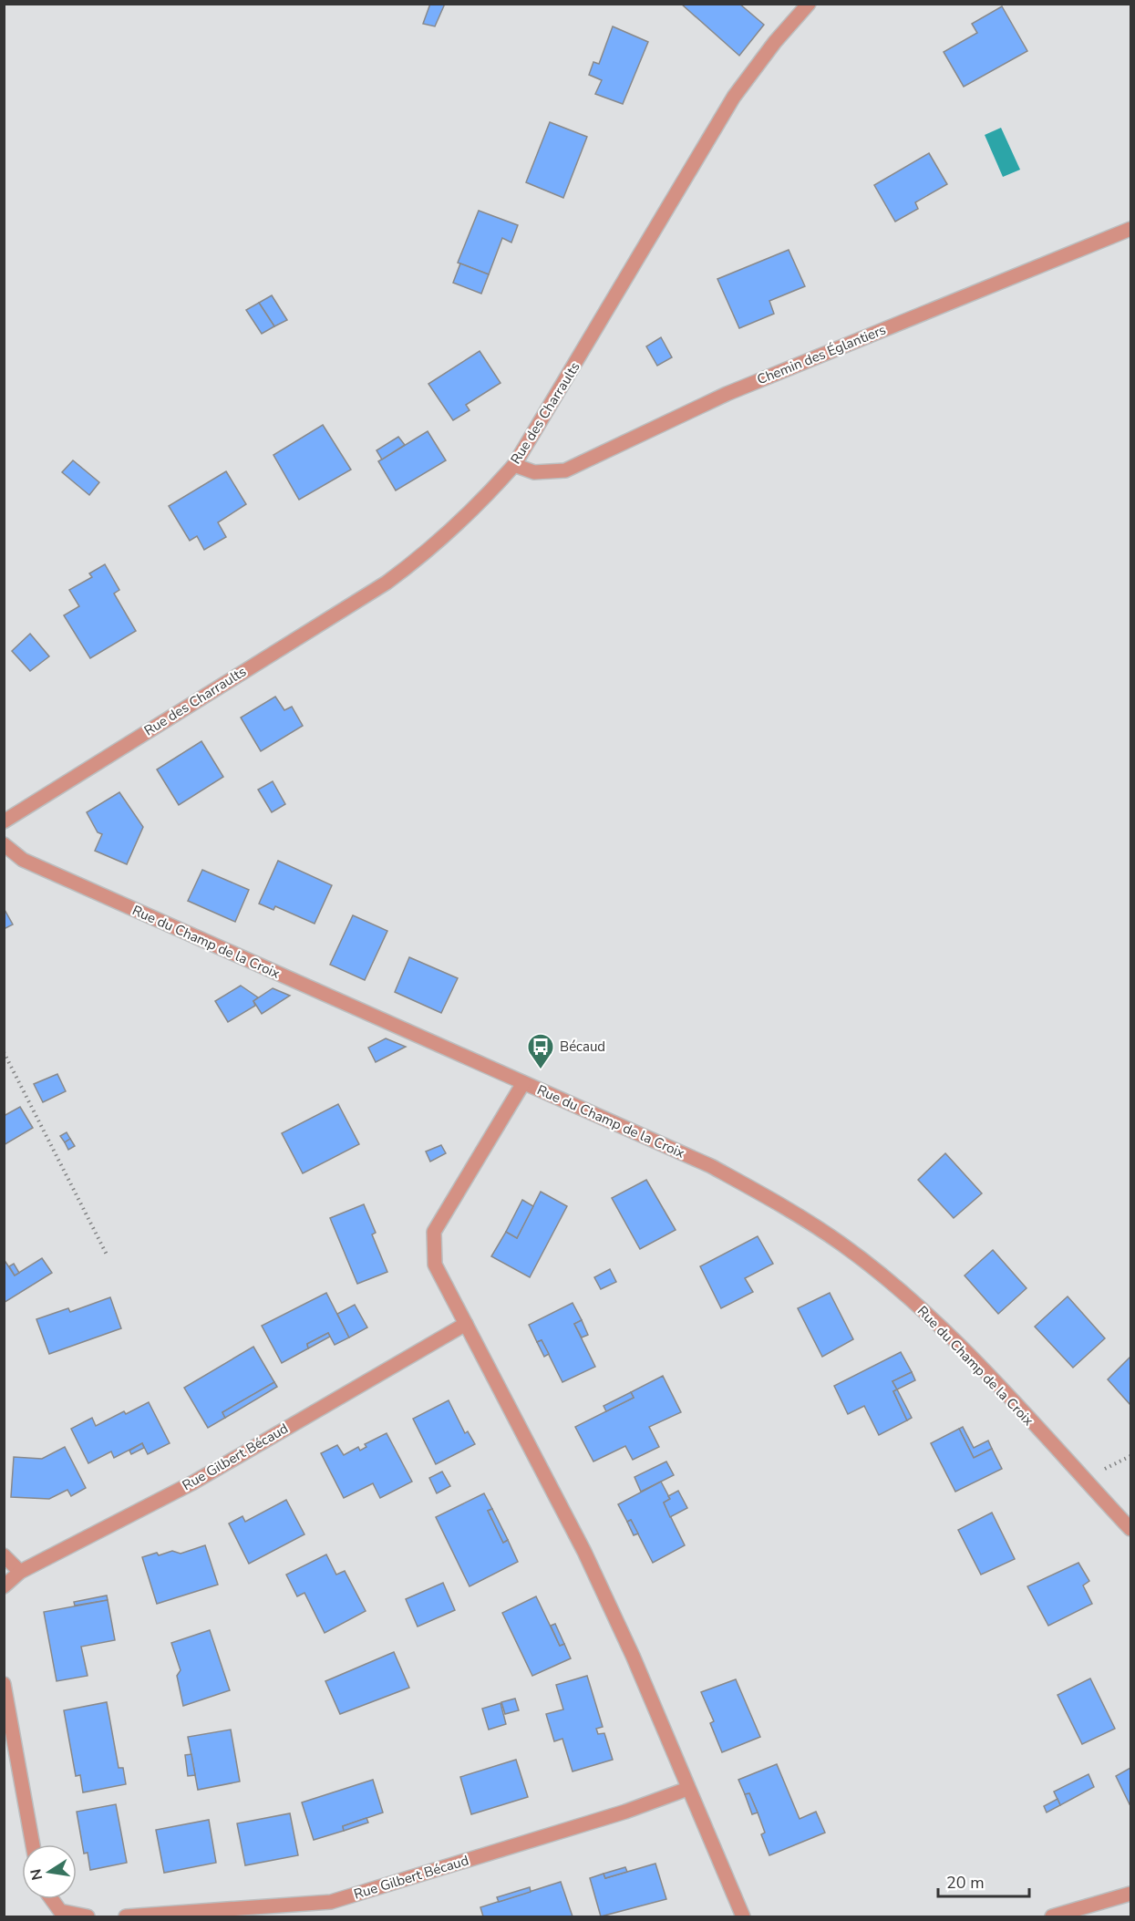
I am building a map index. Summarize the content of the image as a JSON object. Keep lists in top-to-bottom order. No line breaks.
{"streets":{"street":["Chemin des Églantiers","Rue des Charraults","Rue du Champ de la Croix","Rue Gilbert Bécaud"]},"crossings":[["Chemin des Églantiers","Rue des Charraults"]],"places":{"bus stop":["Bécaud"]},"scale_bar":"20 m","north":"left"}
